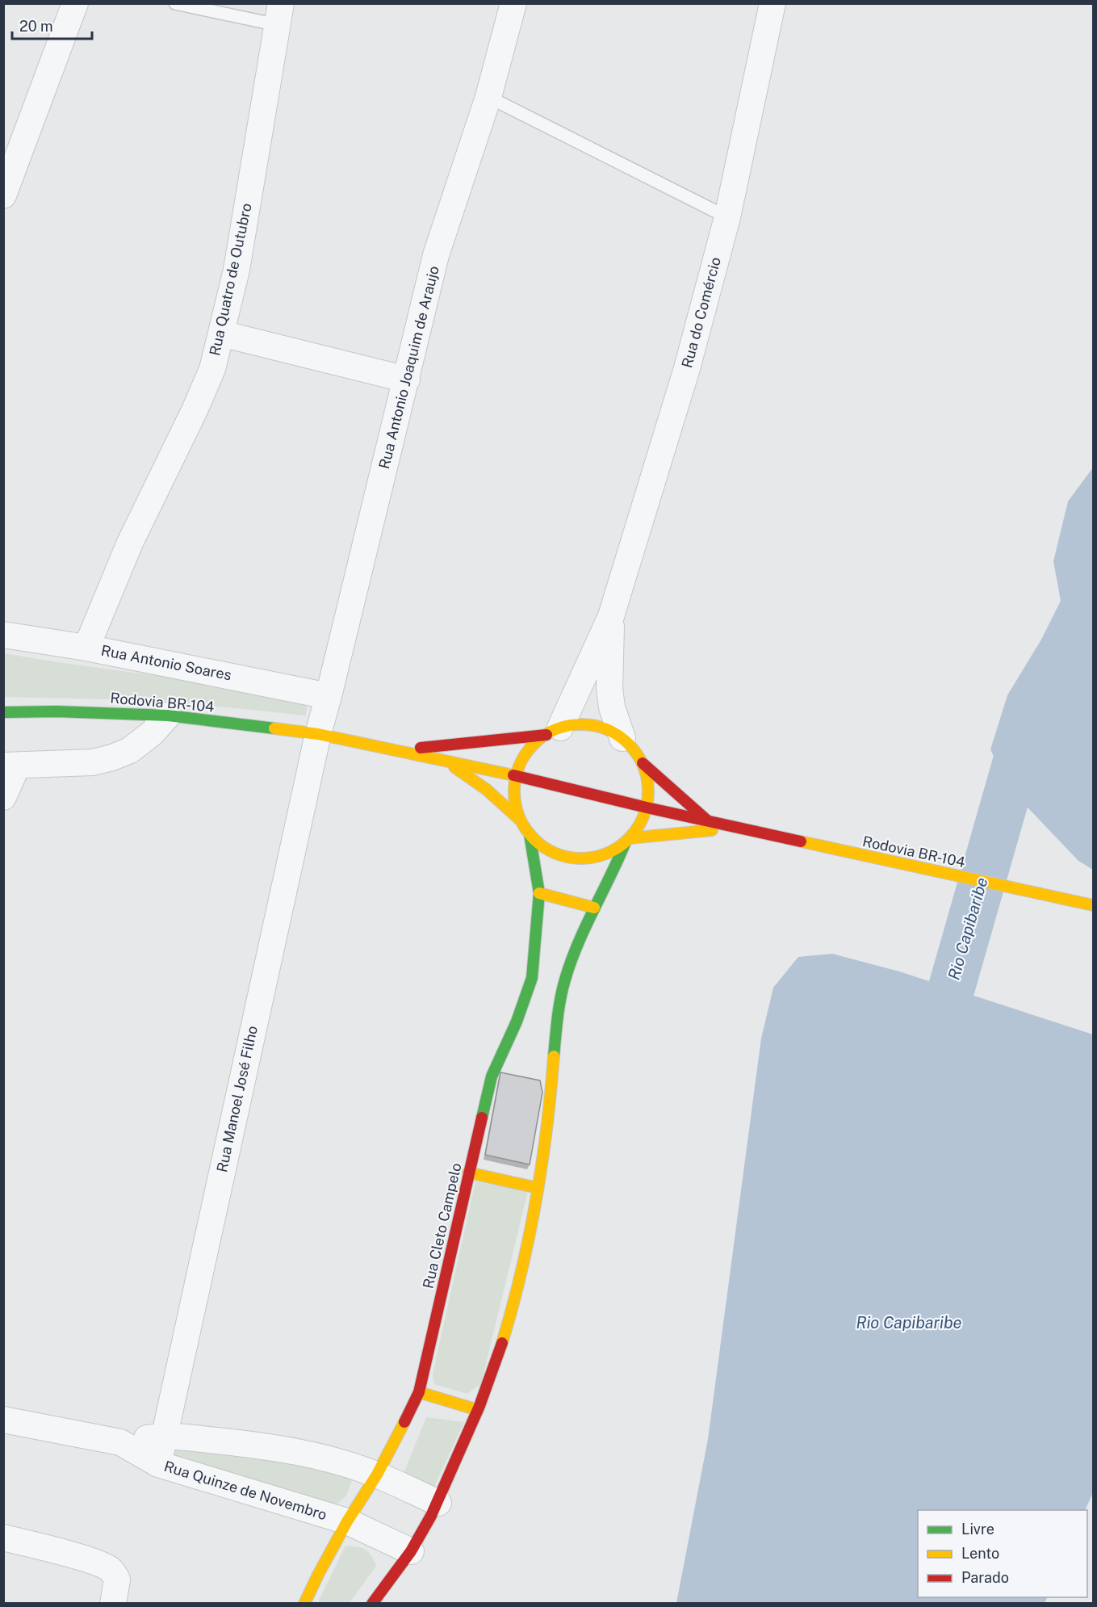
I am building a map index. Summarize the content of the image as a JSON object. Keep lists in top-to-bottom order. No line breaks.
{"streets":{"main road":["Rodovia BR-104","Rua Cleto Campelo"],"street":["Rua Quatro de Outubro","Rua do Comércio","Rua Antonio Joaquim de Araujo","Rua Antonio Soares","Rua Manoel José Filho","Rua Quinze de Novembro"]},"crossings":[["Rua Quatro de Outubro","Rua Antonio Soares"],["Rua Antonio Joaquim de Araujo","Rua Antonio Soares"],["Rua Antonio Joaquim de Araujo","Rodovia BR-104"],["Rua Antonio Joaquim de Araujo","Rua Manoel José Filho"],["Rodovia BR-104","Rua Manoel José Filho"],["Rua Manoel José Filho","Rua Quinze de Novembro"],["Rua Cleto Campelo","Rua Quinze de Novembro"]],"water":["Rio Capibaribe"],"legend":["Livre","Lento","Parado"],"scale_bar":"20 m"}
